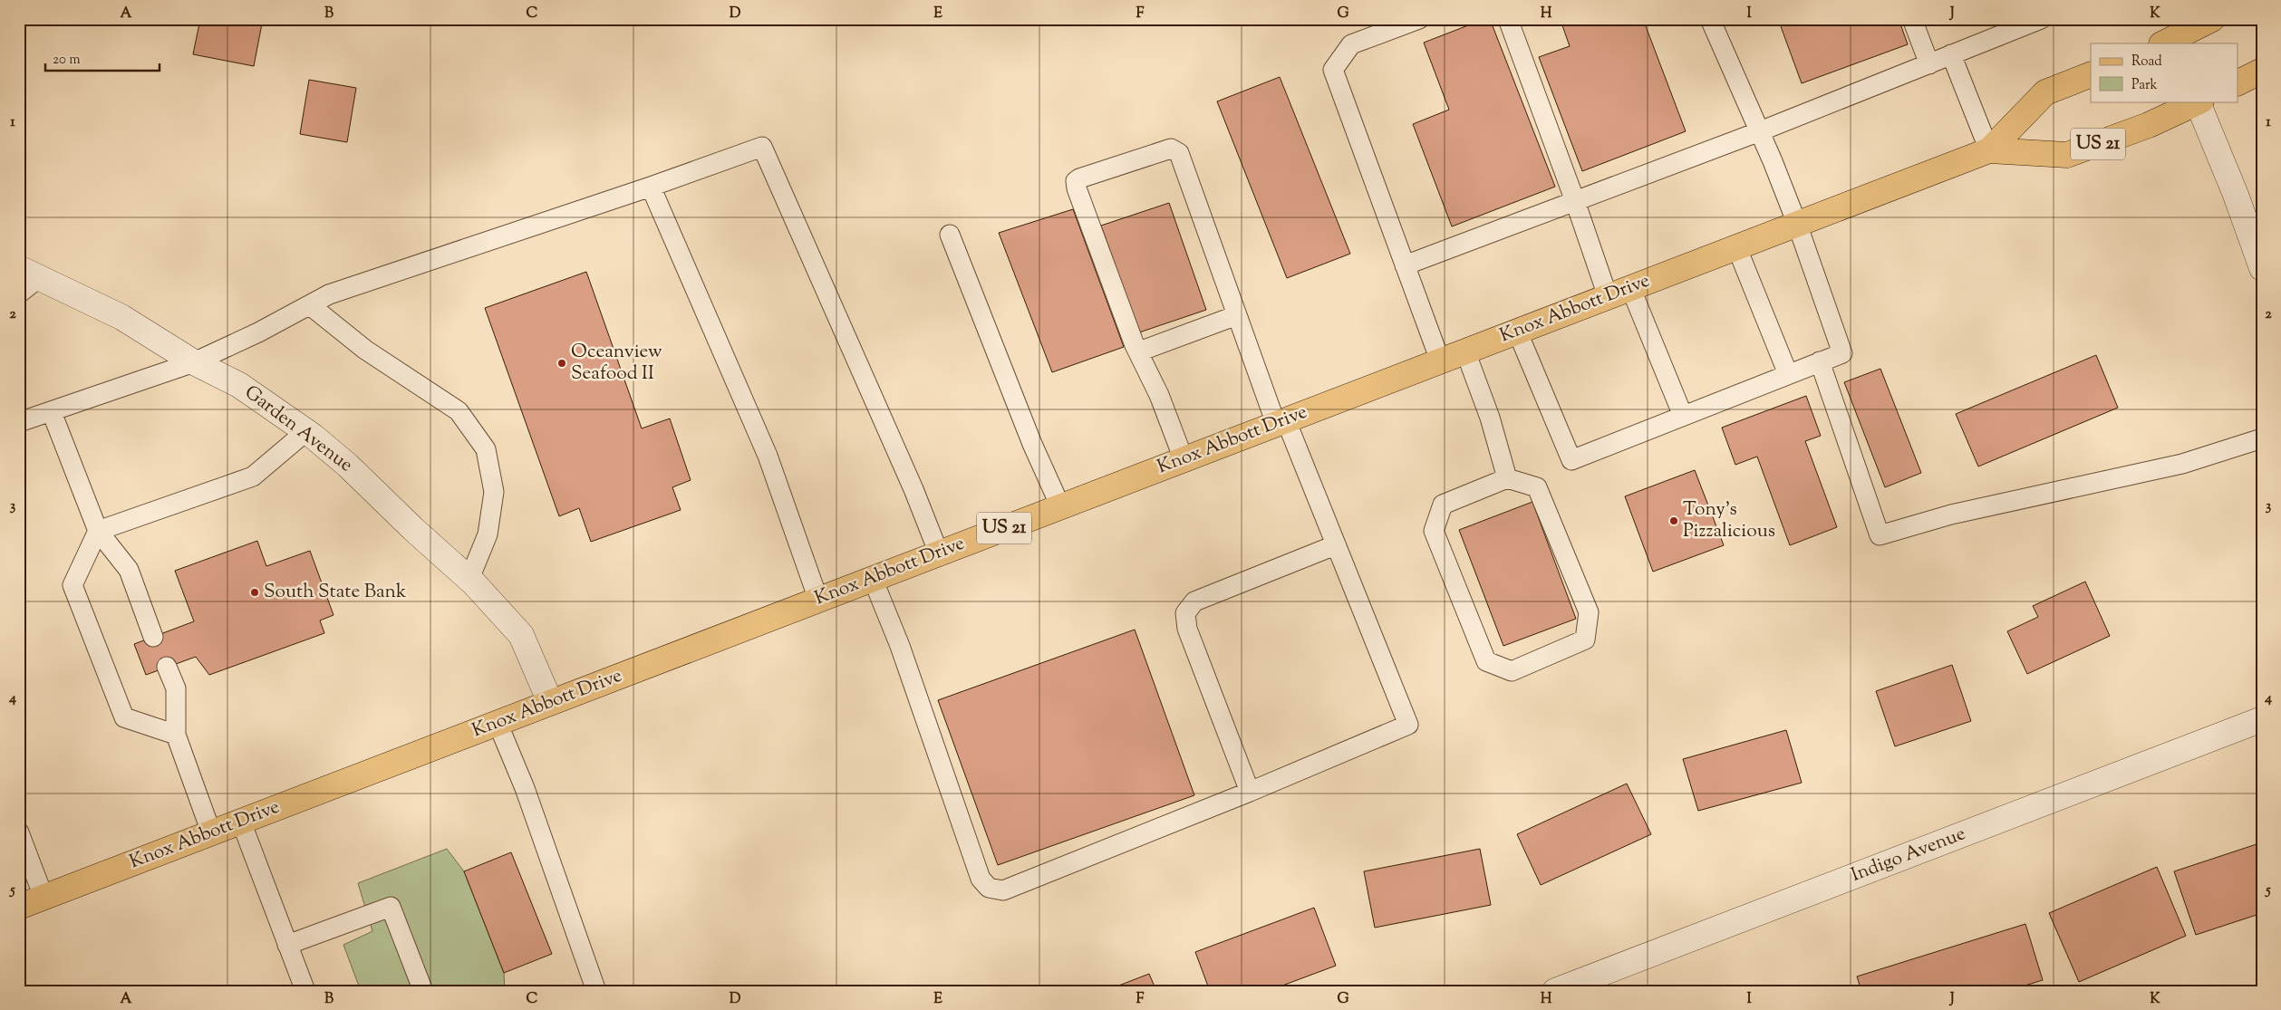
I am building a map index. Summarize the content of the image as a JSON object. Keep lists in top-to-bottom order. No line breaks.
{"streets":{"main road":["US 21","Knox Abbott Drive"],"street":["Garden Avenue","Indigo Avenue"]},"crossings":[["Knox Abbott Drive","Garden Avenue"]],"places":["Oceanview Seafood II","Tony's Pizzalicious","South State Bank"],"legend":["Road","Park"],"scale_bar":"20 m","grid":{"columns":["A","B","C","D","E","F","G","H","I","J","K"],"rows":["1","2","3","4","5"]}}
